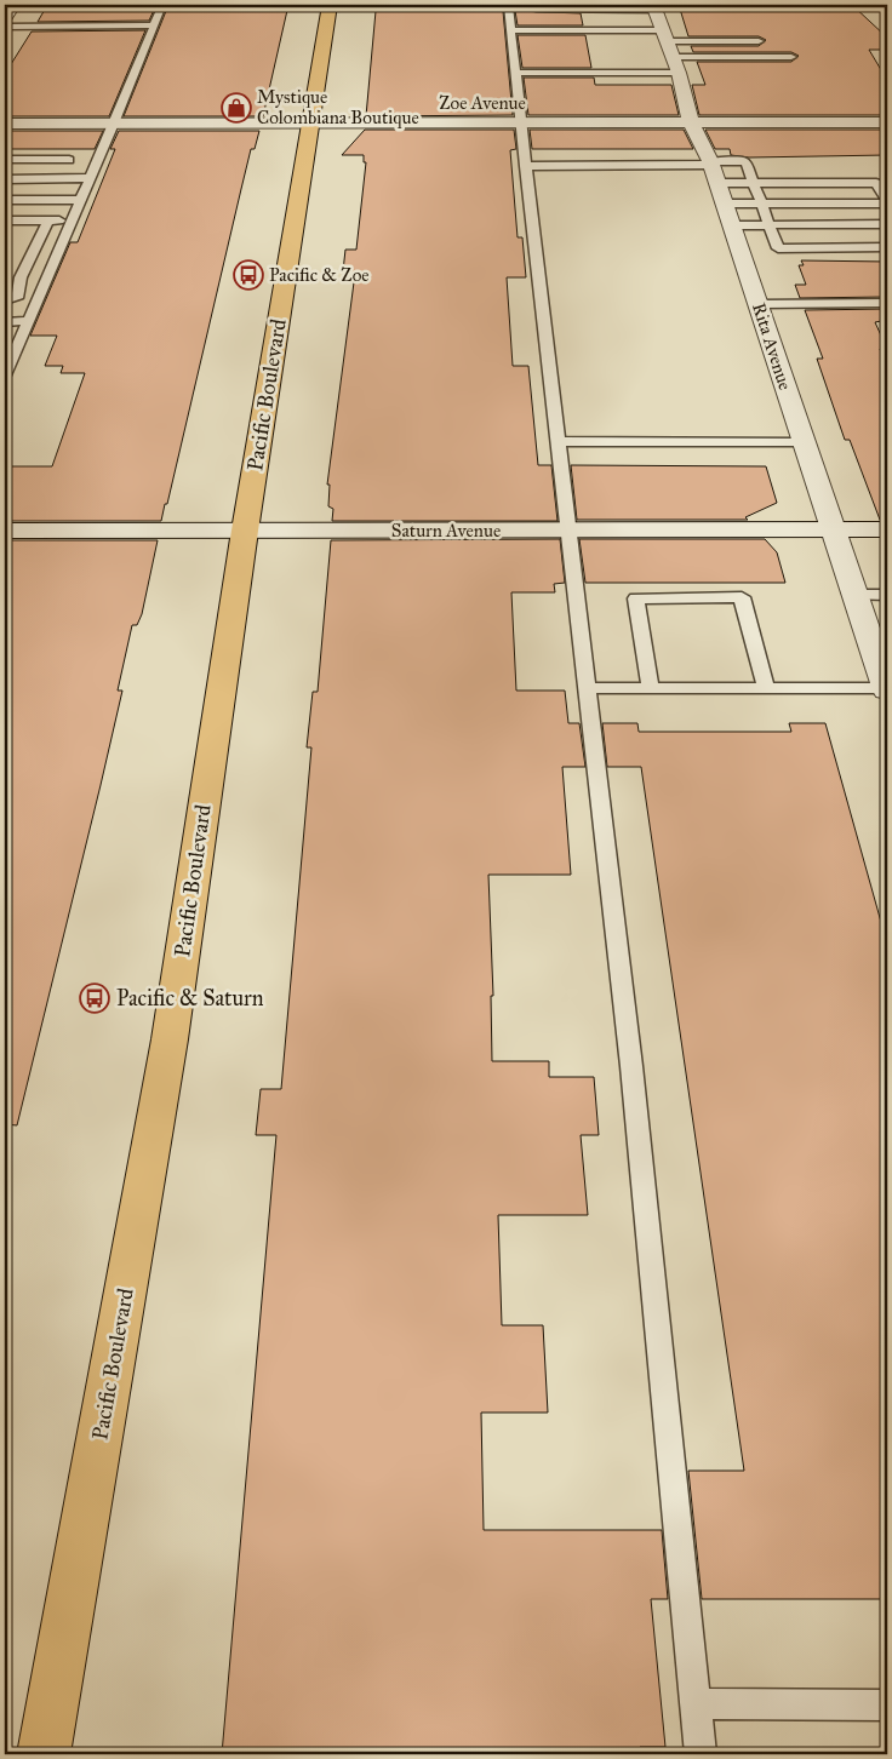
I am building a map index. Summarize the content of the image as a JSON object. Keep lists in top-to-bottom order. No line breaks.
{"streets":{"main road":["Pacific Boulevard"],"street":["Zoe Avenue","Rita Avenue","Saturn Avenue"]},"crossings":[["Zoe Avenue","Rita Avenue"],["Zoe Avenue","Pacific Boulevard"],["Rita Avenue","Saturn Avenue"],["Pacific Boulevard","Saturn Avenue"]],"places":{"shop":["Mystique Colombiana Boutique"],"bus stop":["Pacific & Zoe","Pacific & Saturn"]}}
